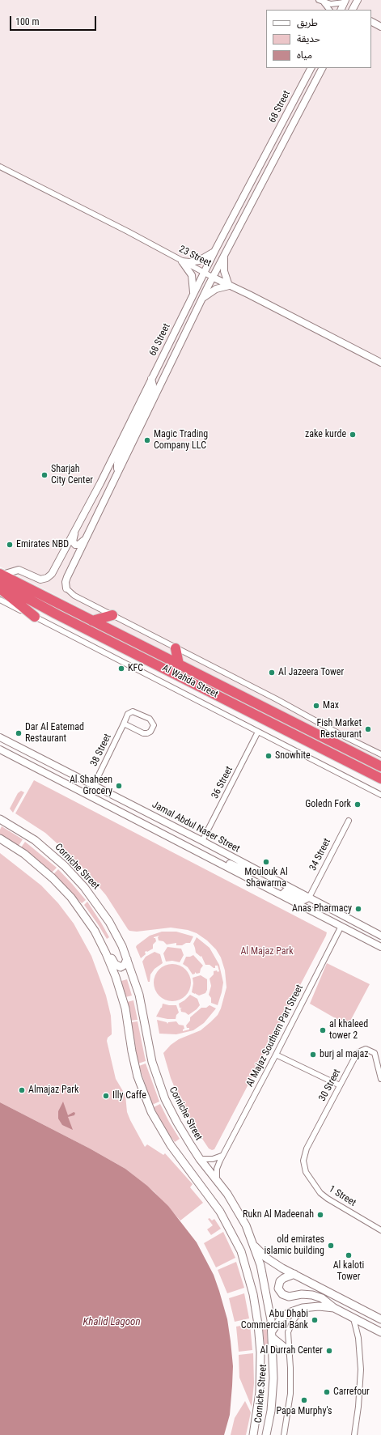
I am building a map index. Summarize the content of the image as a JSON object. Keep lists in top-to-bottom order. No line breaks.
{"streets":{"highway":["Al Wahda Street"],"main road":["Corniche Street"],"street":["68 Street","23 Street","38 Street","36 Street","Jamal Abdul Naser Street","34 Street","Al Majaz Southern Part Street","30 Street","1 Street"]},"crossings":[["68 Street","23 Street"],["68 Street","Al Wahda Street"],["38 Street","Jamal Abdul Naser Street"],["36 Street","Jamal Abdul Naser Street"],["Jamal Abdul Naser Street","34 Street"],["Jamal Abdul Naser Street","Al Majaz Southern Part Street"],["Corniche Street","Al Majaz Southern Part Street"],["30 Street","1 Street"]],"water":["Khalid Lagoon"],"parks":["Al Majaz Park"],"places":["zake kurde","Magic Trading Company LLC","Sharjah City Center","Emirates NBD","KFC","Al Jazeera Tower","Max","Fish Market Restaurant","Dar Al Eatemad Restaurant","Snowhite","Al Shaheen Grocery","Goledn Fork","Moulouk Al Shawarma","Anas Pharmacy","al khaleed tower 2","burj al majaz","Almajaz Park","Illy Caffe","Rukn Al Madeenah","old emirates islamic building","Al kaloti Tower","Abu Dhabi Commercial Bank","Al Durrah Center","Carrefour","Papa Murphy's"],"legend":["طريق","حديقة","مياه"],"scale_bar":"100 m"}
